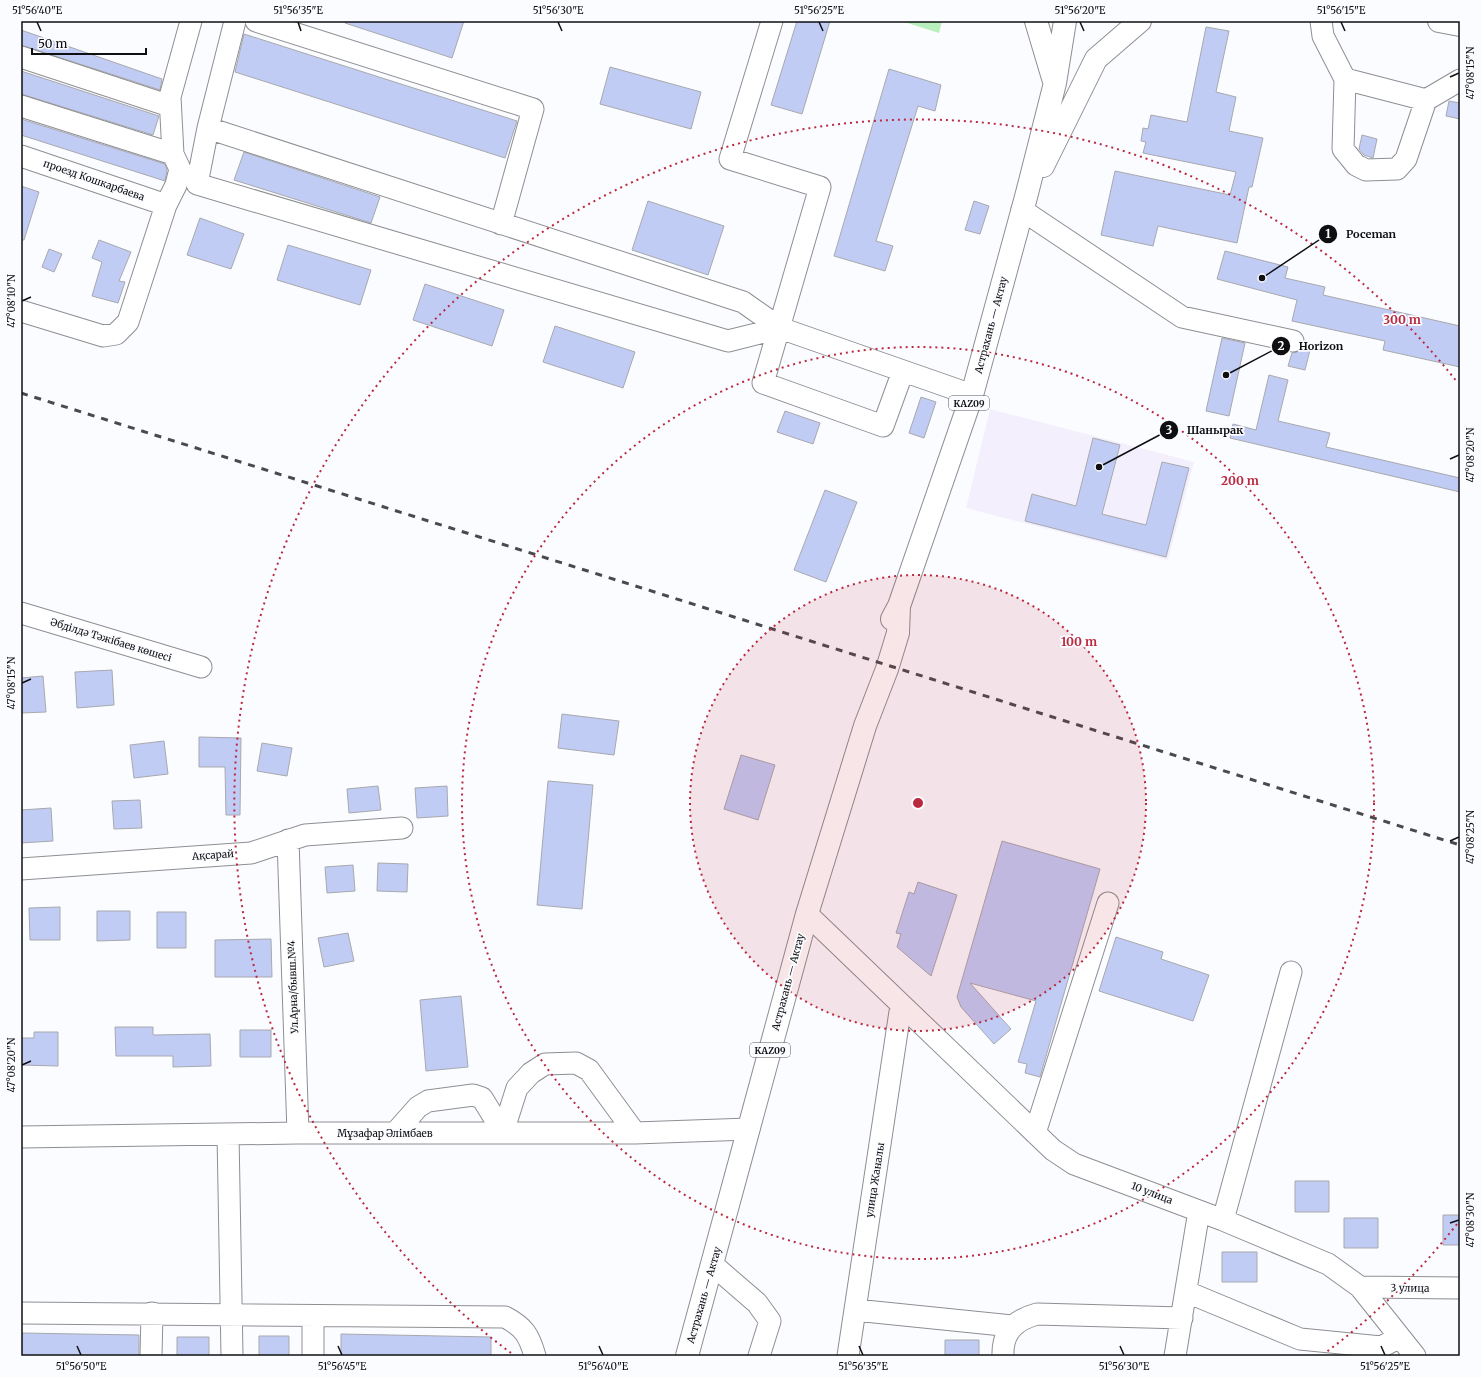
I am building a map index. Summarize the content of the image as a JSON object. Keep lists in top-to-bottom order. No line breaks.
{"streets":{"highway":["Астрахань — Актау","KAZ09"],"street":["проезд Кошкарбаева","Әбділдә Тәжібаев көшесі","Ақсарай","Ул.Арна/бывш.№4","Мұзафар Әлімбаев","улица Жаналы","10 улица","3 улица"]},"crossings":[["Астрахань — Актау","Мұзафар Әлімбаев"],["Астрахань — Актау","10 улица"],["Ақсарай","Ул.Арна/бывш.№4"],["Ул.Арна/бывш.№4","Мұзафар Әлімбаев"],["улица Жаналы","10 улица"],["10 улица","3 улица"]],"places":["Poceman","Horizon","Шанырак"],"scale_bar":"50 m","coordinates":["51°56'40\"E","51°56'35\"E","51°56'30\"E","51°56'25\"E","51°56'20\"E","51°56'15\"E","47°08'15\"N","47°08'10\"N","47°08'20\"N","47°08'25\"N","47°08'30\"N","51°56'50\"E","51°56'45\"E"],"rings":["300 m","200 m","100 m"]}
